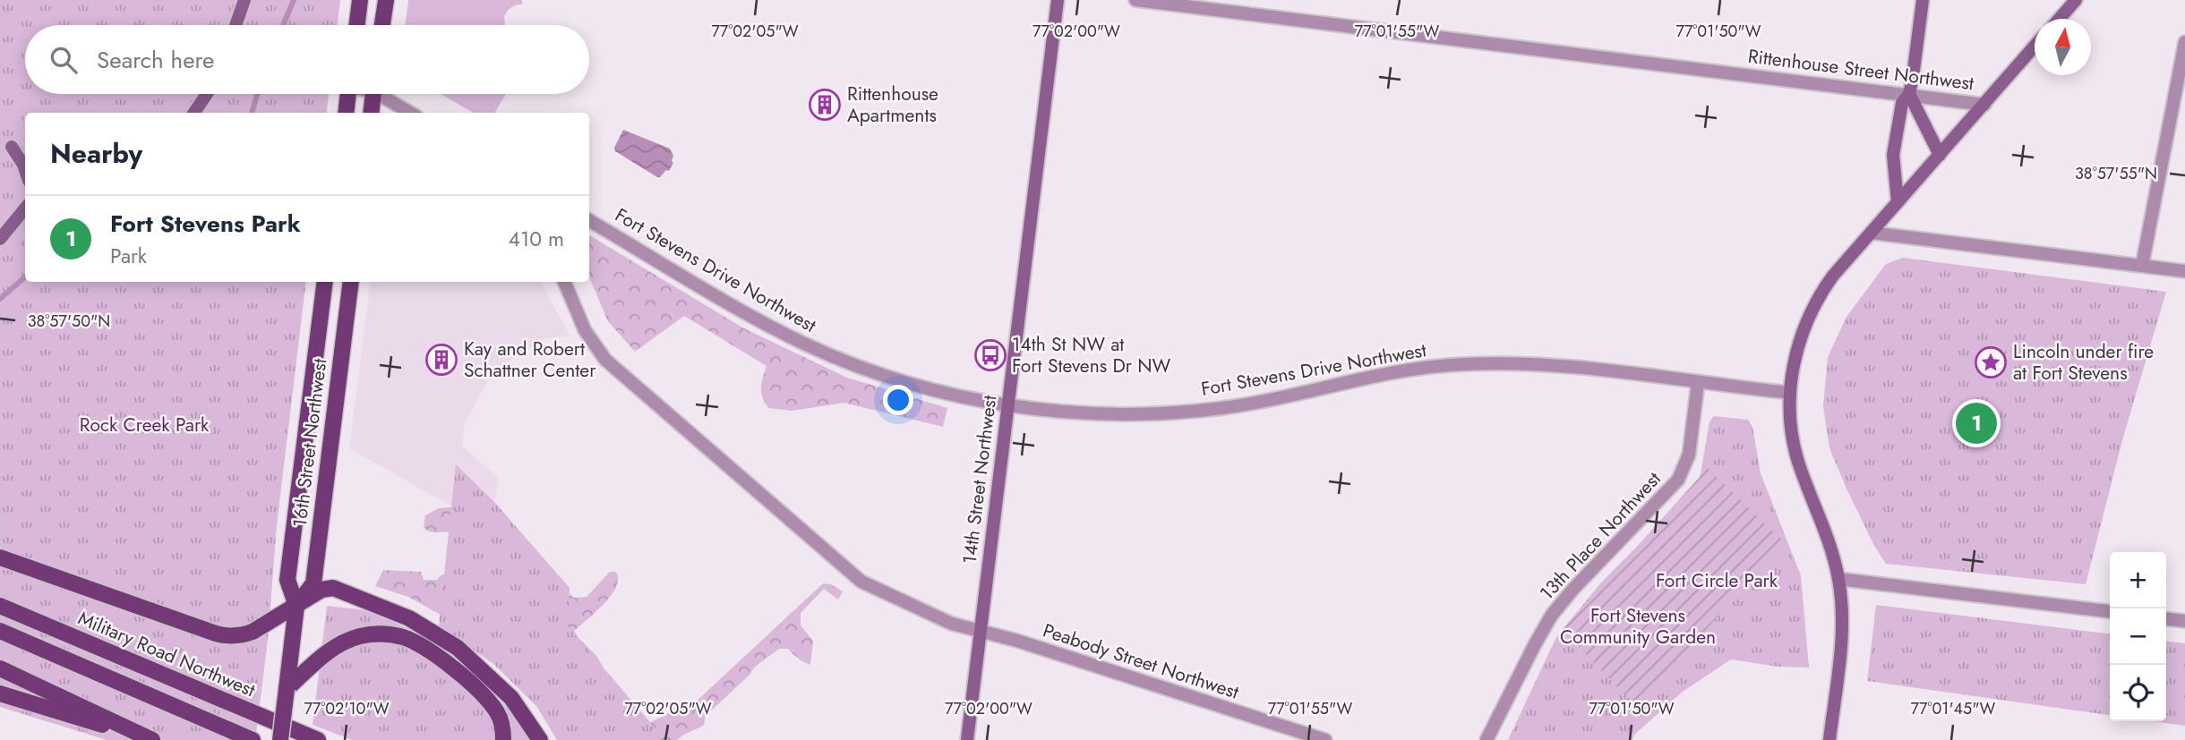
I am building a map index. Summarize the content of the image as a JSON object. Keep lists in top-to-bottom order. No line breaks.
{"streets":{"main road":["16th Street Northwest","Military Road Northwest"],"street":["Rittenhouse Street Northwest","Fort Stevens Drive Northwest","14th Street Northwest","13th Place Northwest","Peabody Street Northwest"]},"crossings":[["Fort Stevens Drive Northwest","14th Street Northwest"],["Fort Stevens Drive Northwest","13th Place Northwest"],["14th Street Northwest","Peabody Street Northwest"]],"parks":["Rock Creek Park","Fort Circle Park","Fort Stevens Community Garden"],"places":{"building":["Rittenhouse Apartments","Kay and Robert Schattner Center"],"bus stop":["14th St NW at Fort Stevens Dr NW"],"place":["Lincoln under fire at Fort Stevens"]},"north":"top","page":{"search":"Search here","heading":"Nearby","list":[{"mark":"1","name":"Fort Stevens Park","note":"Park","value":"410 m"}],"pins":"1","map_buttons":["+","−"]},"coordinates":["77°02'05\"W","77°02'00\"W","77°01'55\"W","77°01'50\"W","38°57'55\"N","38°57'50\"N","77°02'10\"W","77°01'45\"W"]}
